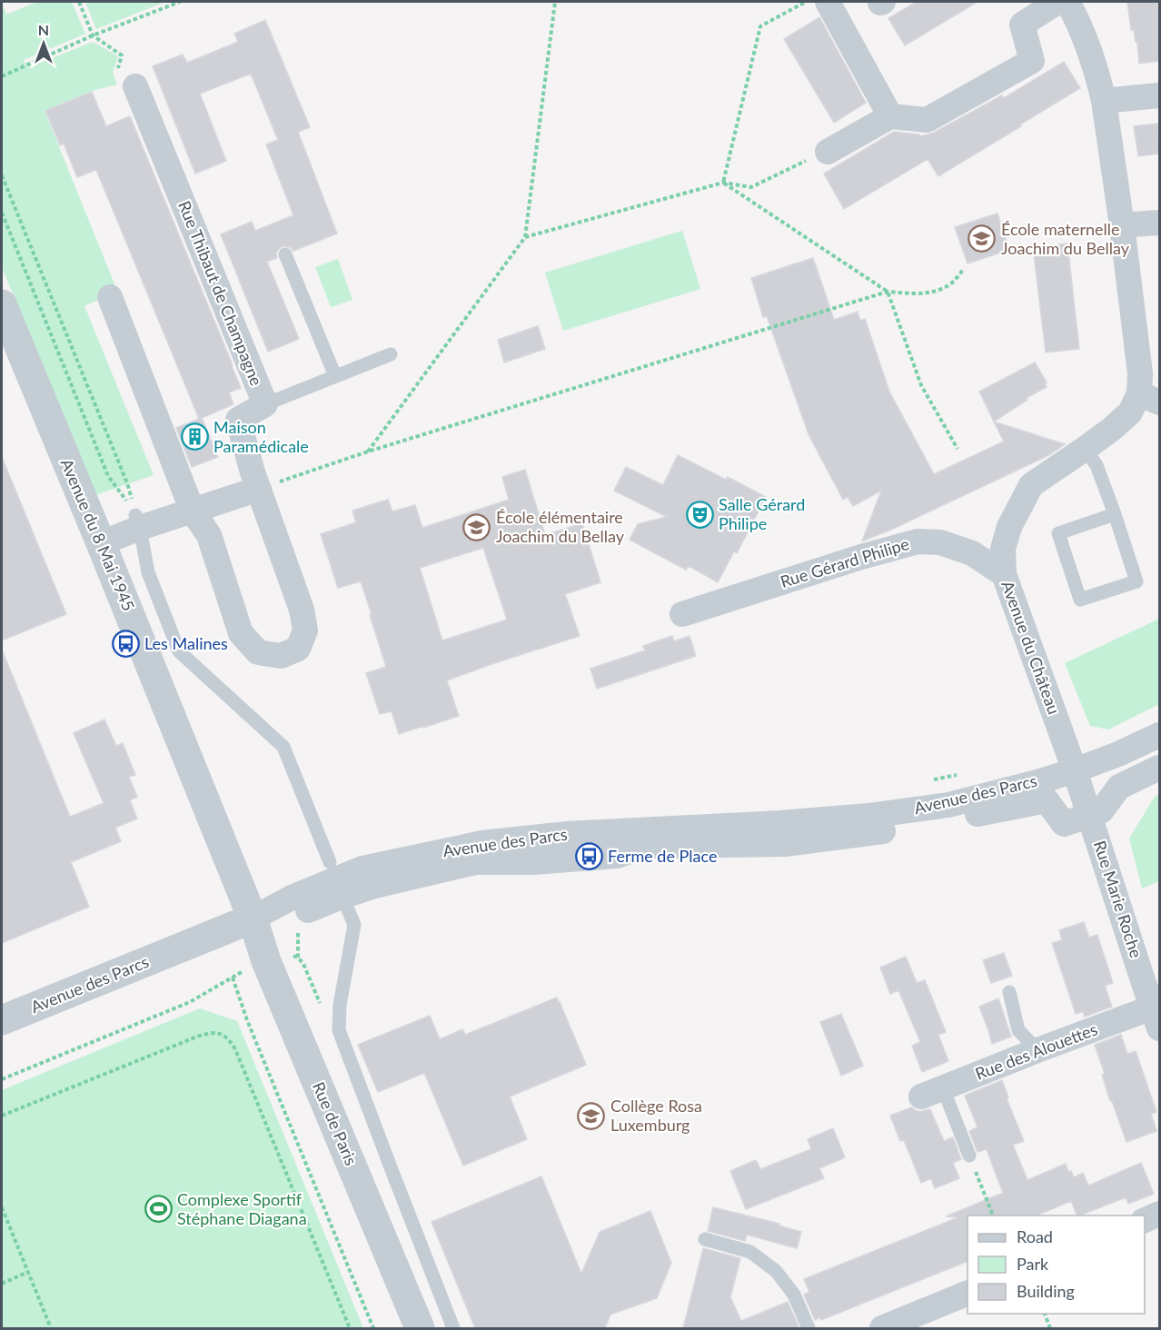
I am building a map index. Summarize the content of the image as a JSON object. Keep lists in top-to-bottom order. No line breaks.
{"streets":{"street":["Rue Thibaut de Champagne","Avenue du 8 Mai 1945","Rue Gérard Philipe","Avenue du Château","Avenue des Parcs","Rue Marie Roche","Rue des Alouettes","Rue de Paris"]},"crossings":[["Avenue du 8 Mai 1945","Avenue des Parcs"],["Avenue du 8 Mai 1945","Rue de Paris"],["Rue Gérard Philipe","Avenue du Château"],["Avenue du Château","Avenue des Parcs"],["Avenue du Château","Rue Marie Roche"],["Avenue des Parcs","Rue Marie Roche"],["Avenue des Parcs","Rue de Paris"],["Rue Marie Roche","Rue des Alouettes"]],"places":{"school or university":["École maternelle Joachim du Bellay","École élémentaire Joachim du Bellay","Collège Rosa Luxemburg"],"building":["Maison Paramédicale"],"theatre":["Salle Gérard Philipe"],"bus stop":["Les Malines","Ferme de Place"],"sports":["Complexe Sportif Stéphane Diagana"]},"legend":["Road","Park","Building"],"north":"top"}
